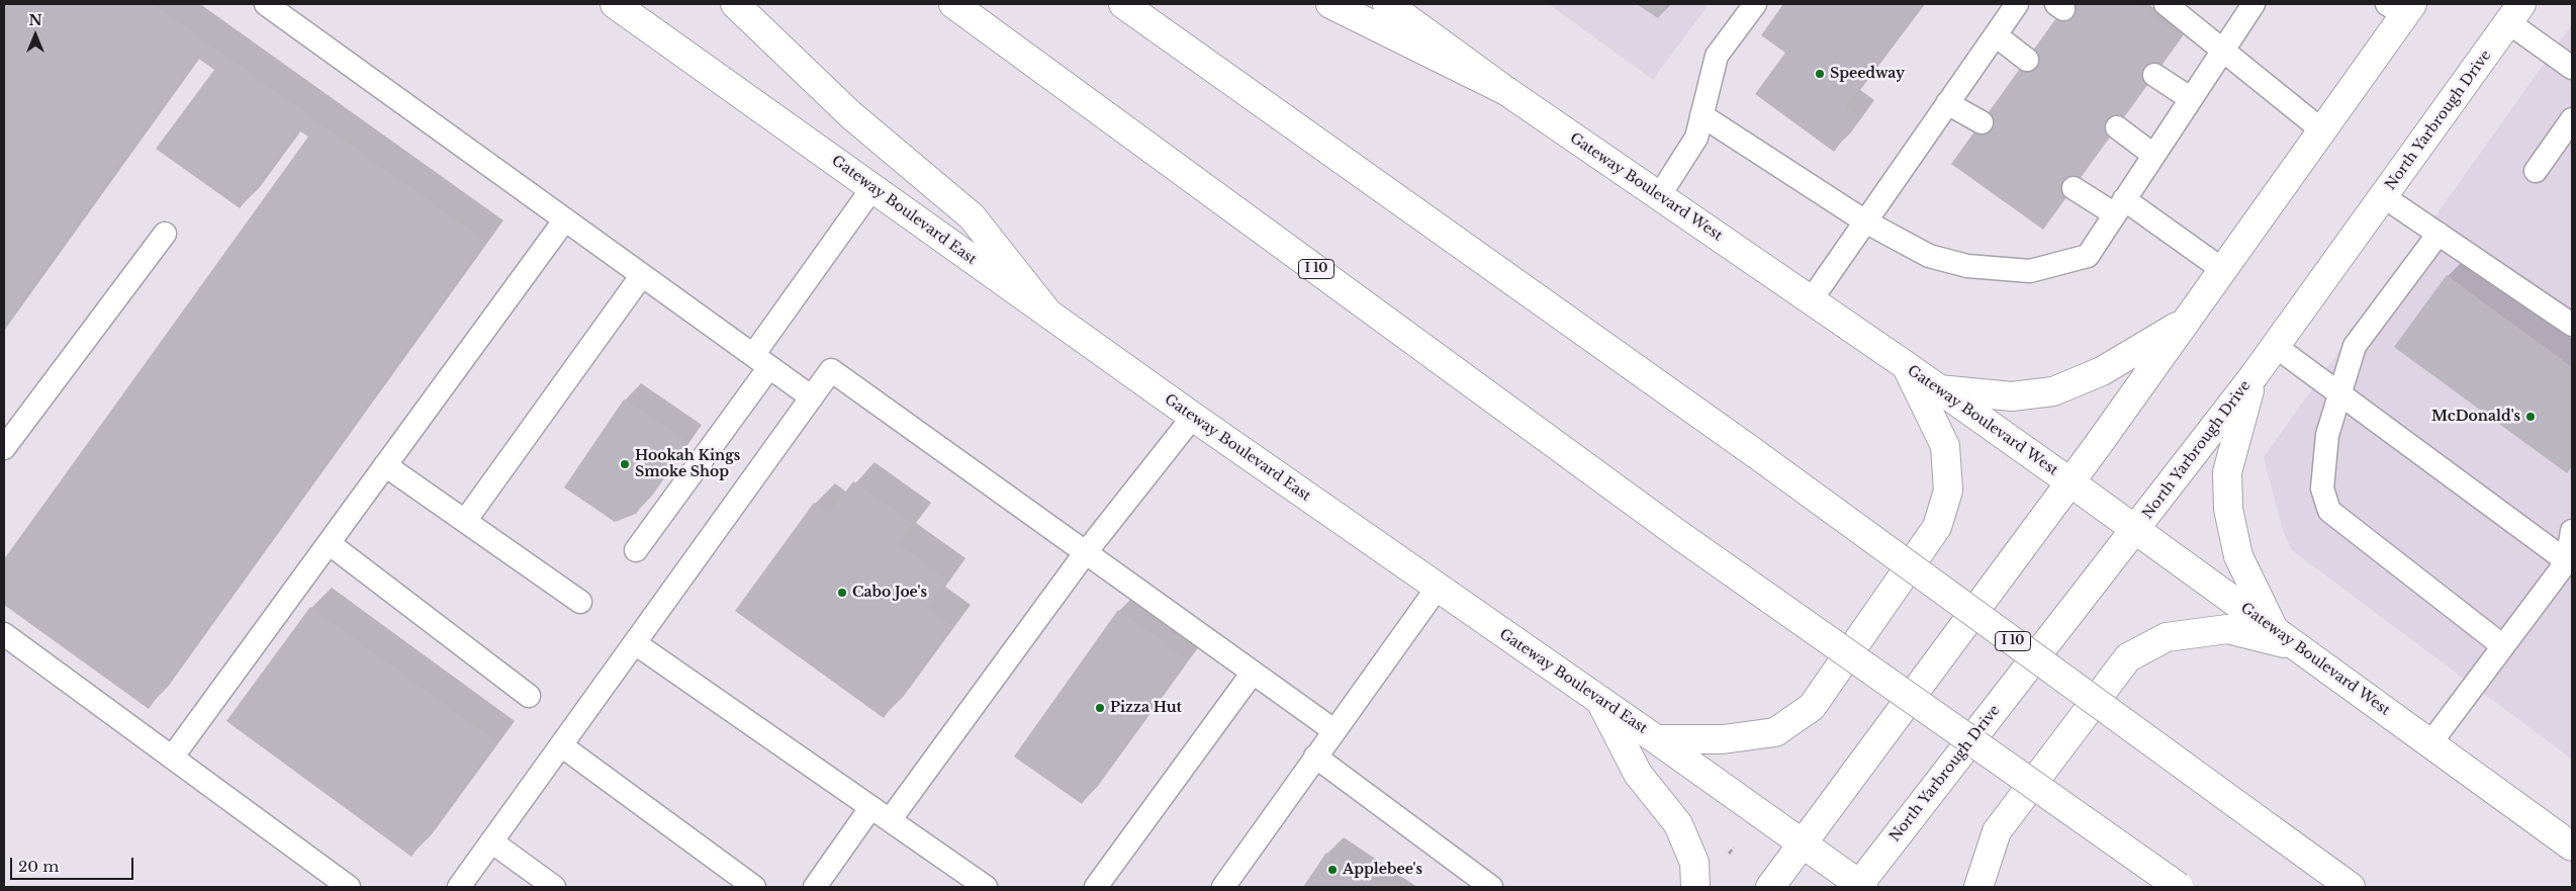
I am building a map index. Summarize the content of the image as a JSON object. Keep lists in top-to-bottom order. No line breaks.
{"streets":{"main road":["North Yarbrough Drive","Gateway Boulevard West","Gateway Boulevard East","I 10"]},"crossings":[["North Yarbrough Drive","Gateway Boulevard West"],["North Yarbrough Drive","Gateway Boulevard East"]],"places":["Speedway","McDonald's","Hookah Kings Smoke Shop","Cabo Joe's","Pizza Hut","Applebee's"],"scale_bar":"20 m","north":"top"}
